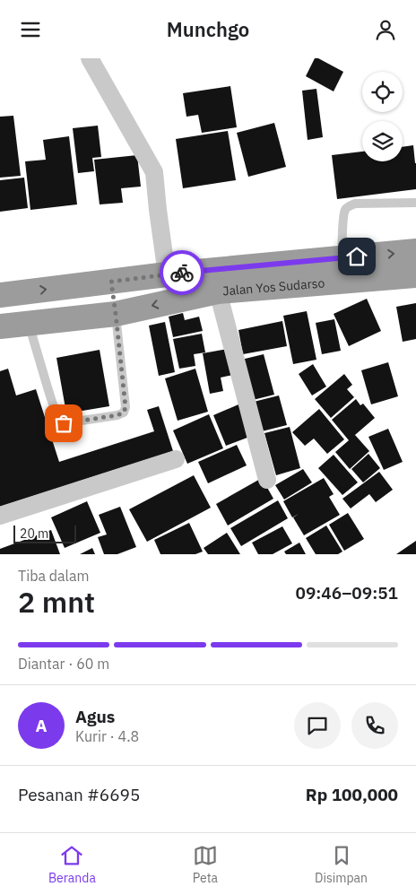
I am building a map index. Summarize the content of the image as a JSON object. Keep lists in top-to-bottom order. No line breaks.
{"streets":{"highway":["Jalan Yos Sudarso"]},"scale_bar":"20 m","page":{"header":"Munchgo","scale":"20 m","heading":["2 mnt","Tiba dalam","09:46–09:51"],"panel":["Agus","Kurir · 4.8","Pesanan #6695","Rp 100,000"],"bar":"Diantar · 60 m","round":"A","tabs":["Beranda","Peta","Disimpan"]}}
